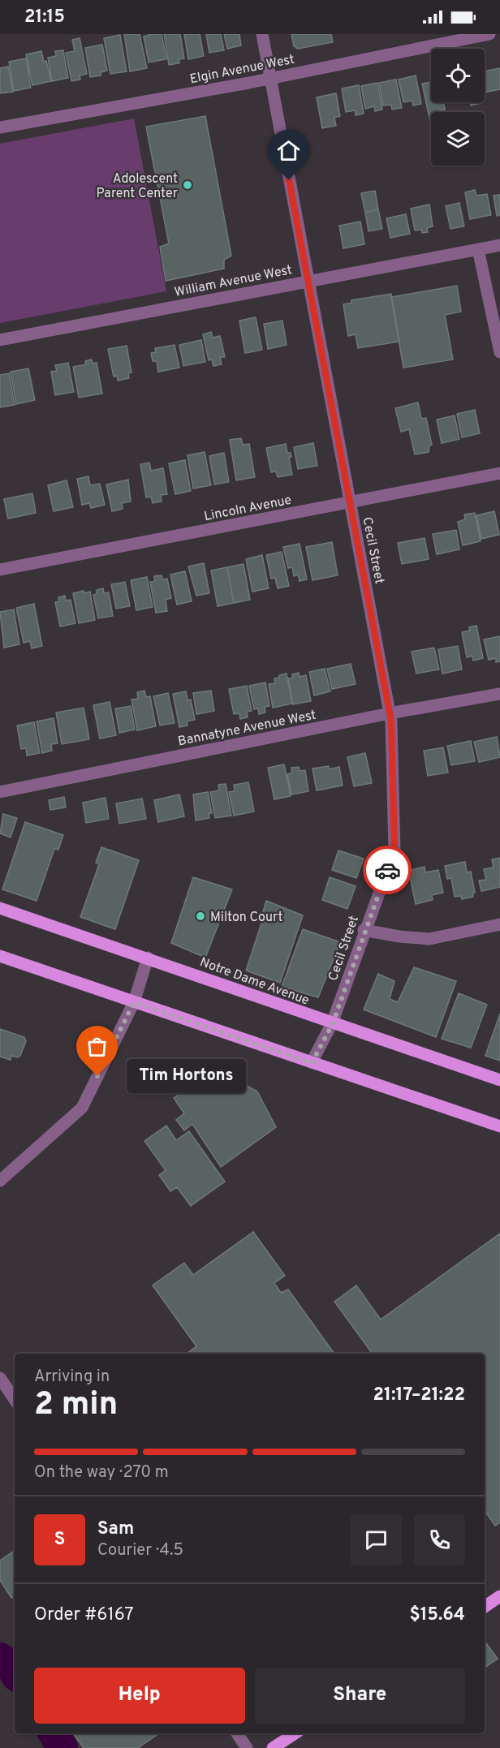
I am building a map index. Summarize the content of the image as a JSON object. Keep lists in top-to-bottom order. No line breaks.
{"streets":{"main road":["Notre Dame Avenue"],"street":["Elgin Avenue West","William Avenue West","Lincoln Avenue","Cecil Street","Bannatyne Avenue West"]},"crossings":[["Elgin Avenue West","Cecil Street"],["William Avenue West","Cecil Street"],["Lincoln Avenue","Cecil Street"],["Cecil Street","Bannatyne Avenue West"],["Cecil Street","Notre Dame Avenue"]],"places":["Adolescent Parent Center","Milton Court","Tim Hortons"],"page":{"status":"21:15","bubble":"Tim Hortons","heading":["2 min","Arriving in","21:17–21:22"],"panel":["Sam","Courier · 4.5","Order #6167","$15.64"],"bar":"On the way · 270 m","round":"S","buttons":["Help","Share"]}}
